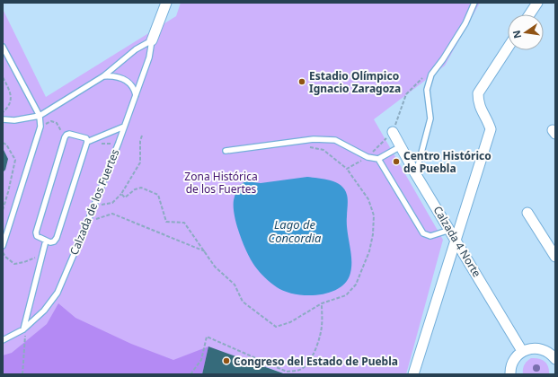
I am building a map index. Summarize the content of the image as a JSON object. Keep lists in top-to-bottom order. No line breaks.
{"streets":{"street":["Calzada de los Fuertes","Calzada 4 Norte"]},"water":["Lago de Concordia"],"parks":["Zona Histórica de los Fuertes"],"places":["Estadio Olímpico Ignacio Zaragoza","Centro Histórico de Puebla","Congreso del Estado de Puebla"],"north":"left"}
